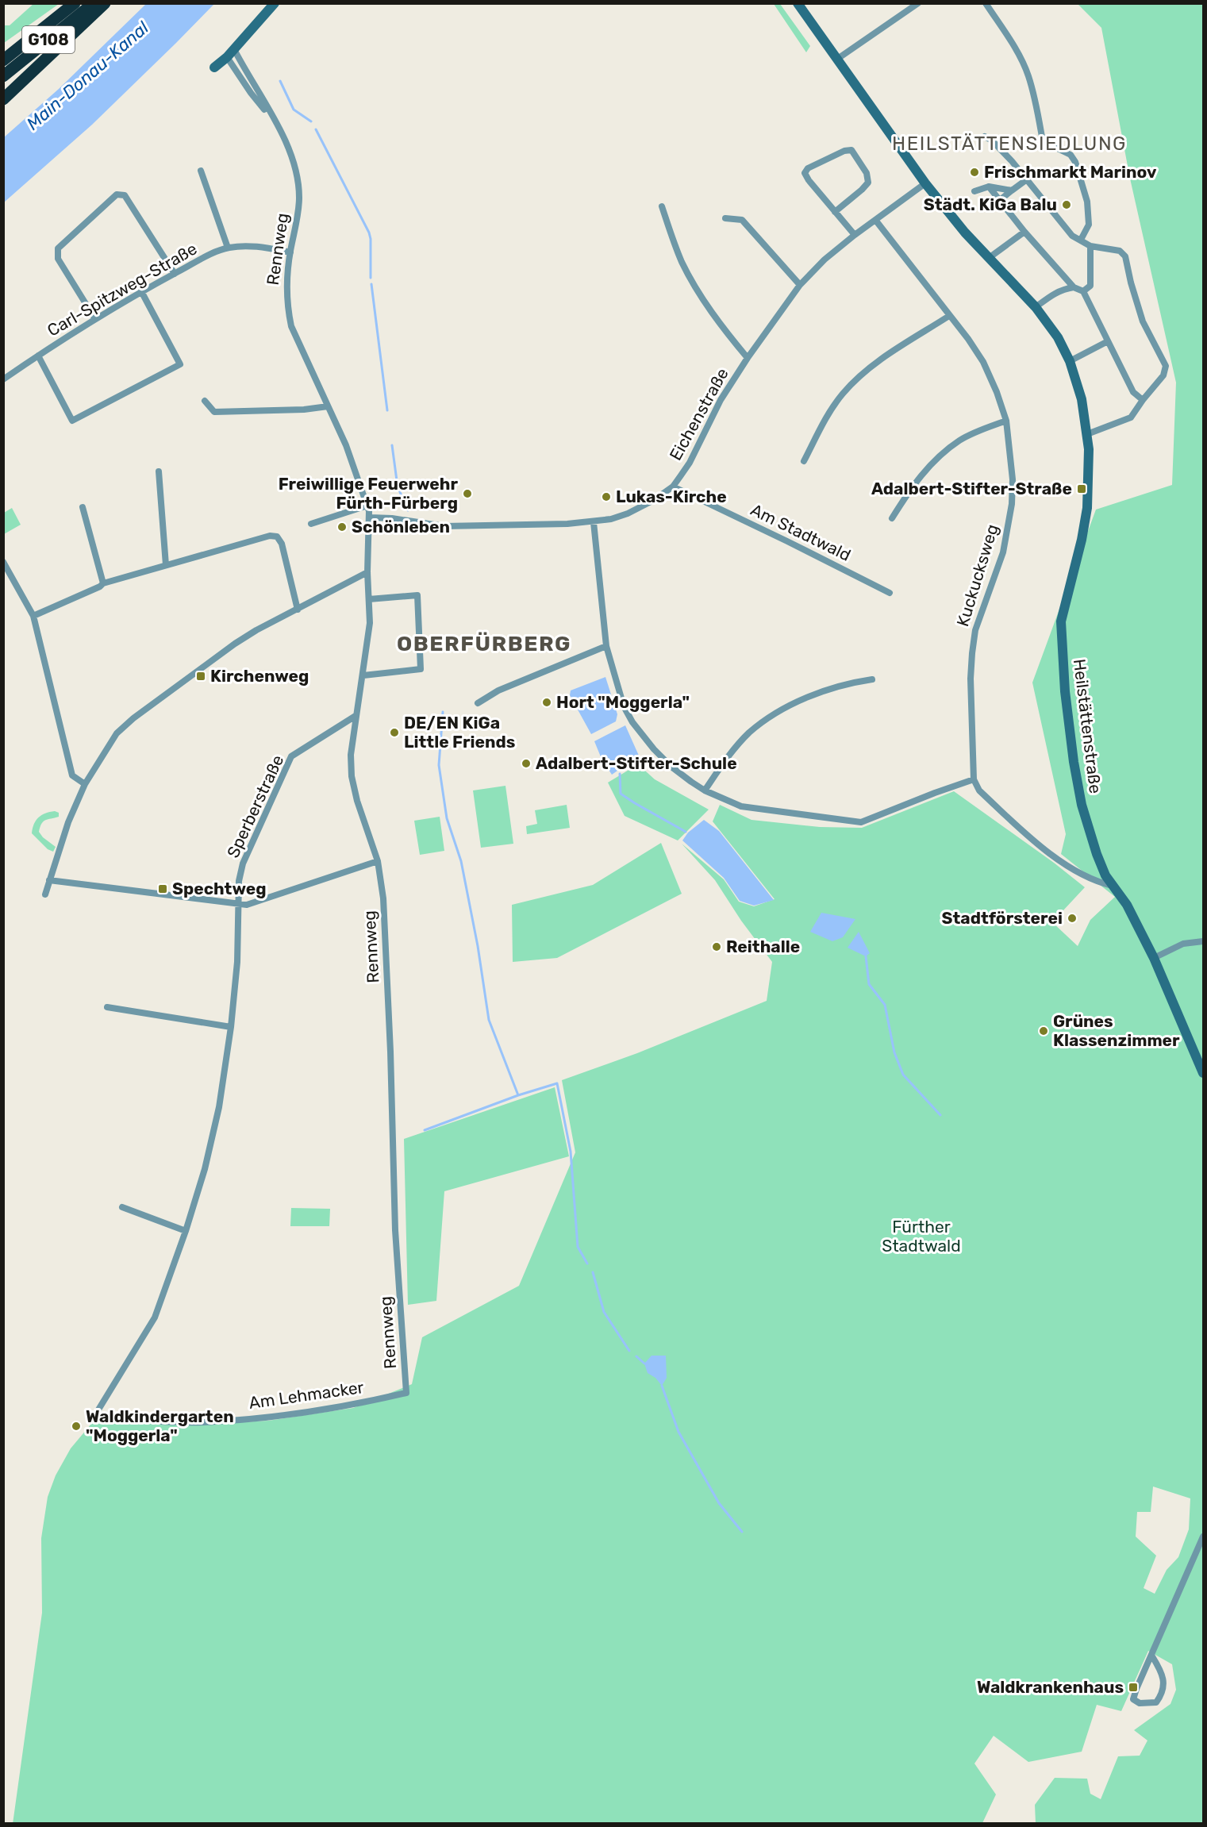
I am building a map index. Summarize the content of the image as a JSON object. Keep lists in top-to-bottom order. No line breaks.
{"streets":{"highway":["G108"],"street":["Rennweg","Carl-Spitzweg-Straße","Eichenstraße","Am Stadtwald","Kuckucksweg","Heilstättenstraße","Sperberstraße","Am Lehmacker"]},"crossings":[["Rennweg","Carl-Spitzweg-Straße"],["Rennweg","Eichenstraße"],["Rennweg","Sperberstraße"],["Rennweg","Am Lehmacker"],["Eichenstraße","Am Stadtwald"],["Eichenstraße","Kuckucksweg"],["Eichenstraße","Heilstättenstraße"],["Sperberstraße","Am Lehmacker"]],"districts":["HEILSTÄTTENSIEDLUNG","OBERFÜRBERG"],"water":["Main-Donau-Kanal"],"parks":["Fürther Stadtwald"],"places":{"other":["Frischmarkt Marinov","Städt. KiGa Balu","Freiwillige Feuerwehr Fürth-Fürberg","Lukas-Kirche","Schönleben","Hort \"Moggerla\"","DE/EN KiGa Little Friends","Adalbert-Stifter-Schule","Stadtförsterei","Reithalle","Grünes Klassenzimmer","Waldkindergarten \"Moggerla\""],"transit":["Adalbert-Stifter-Straße","Kirchenweg","Spechtweg","Waldkrankenhaus"]}}
